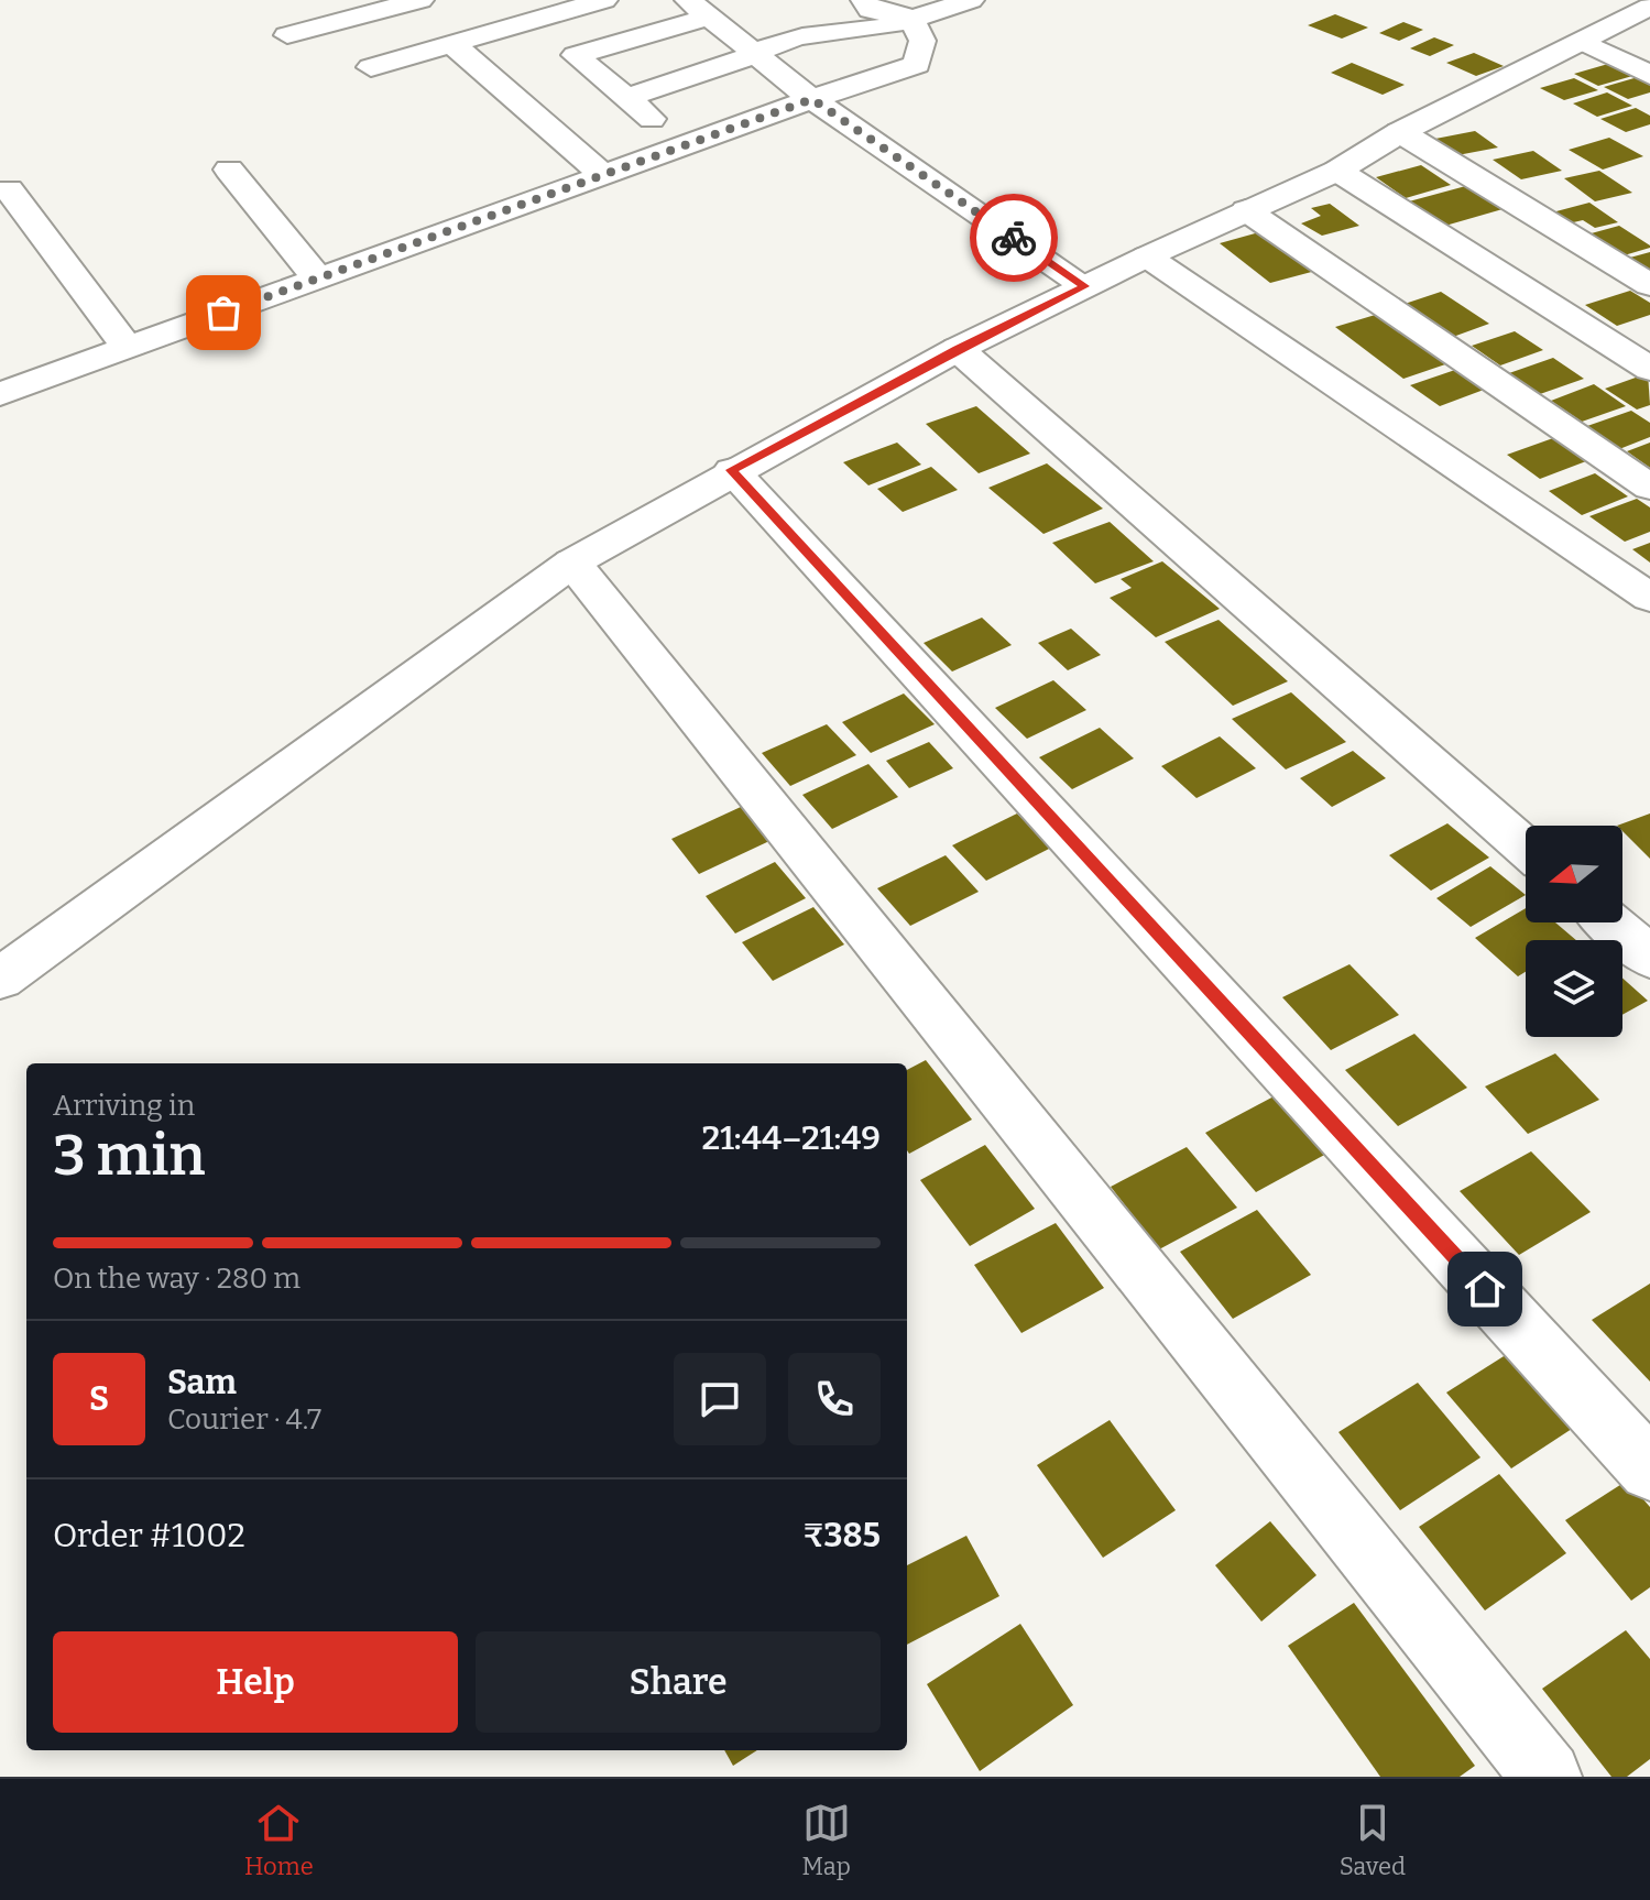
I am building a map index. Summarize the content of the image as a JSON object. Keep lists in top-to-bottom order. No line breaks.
{"north":"left","page":{"heading":["3 min","Arriving in","21:44–21:49"],"panel":["Sam","Courier · 4.7","Order #1002","₹385"],"bar":"On the way · 280 m","round":"S","buttons":["Help","Share"],"tabs":["Home","Map","Saved"]}}
